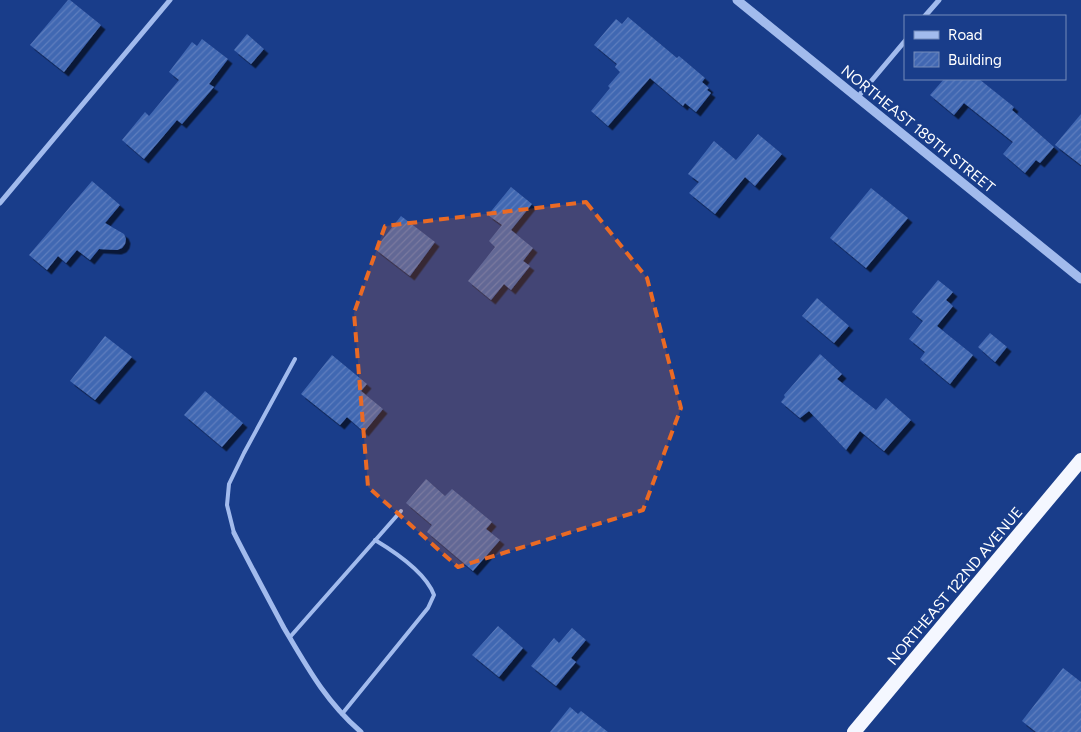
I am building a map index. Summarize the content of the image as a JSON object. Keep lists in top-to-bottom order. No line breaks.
{"streets":{"highway":["NORTHEAST 122ND AVENUE"],"street":["NORTHEAST 189TH STREET"]},"legend":["Road","Building"]}
